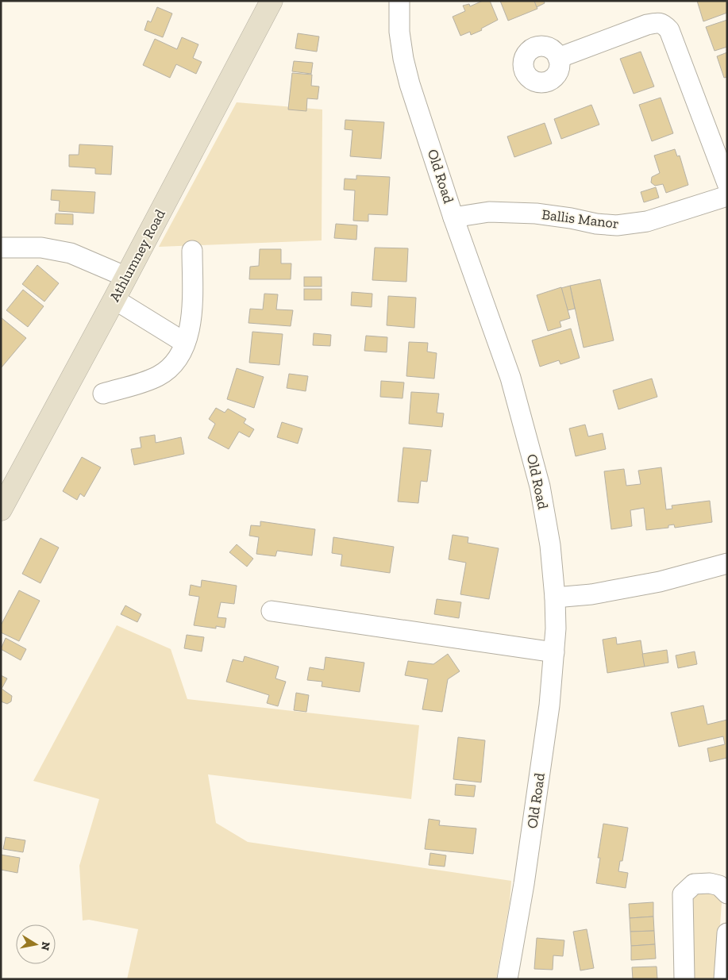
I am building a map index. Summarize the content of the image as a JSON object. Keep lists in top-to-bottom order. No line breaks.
{"streets":{"main road":["Athlumney Road"],"street":["Old Road","Ballis Manor"]},"crossings":[["Old Road","Ballis Manor"]],"north":"right"}
